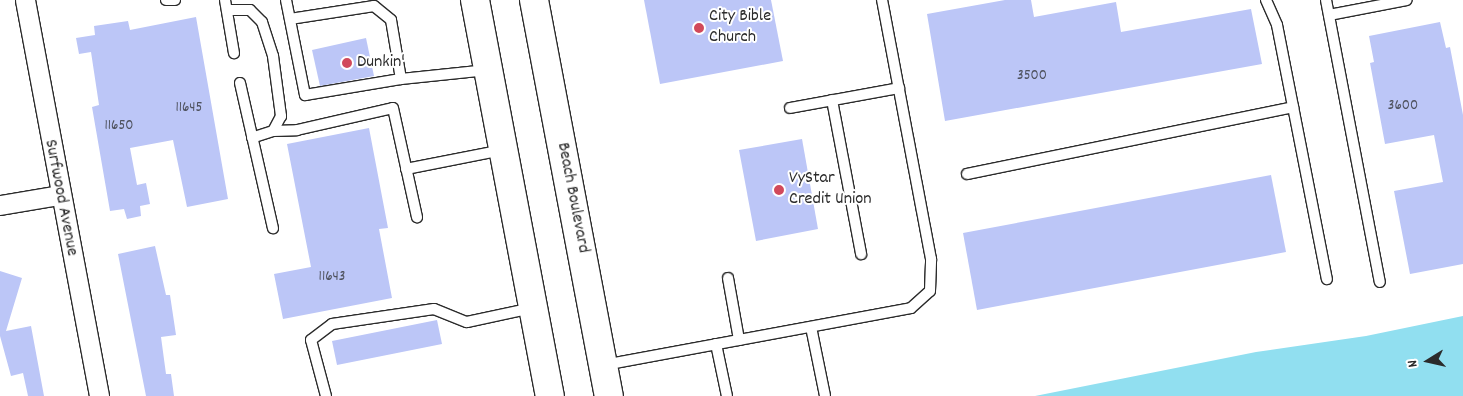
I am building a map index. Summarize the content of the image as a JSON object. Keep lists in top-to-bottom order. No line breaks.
{"streets":{"highway":["Beach Boulevard"],"street":["Surfwood Avenue"]},"places":["City Bible Church","Dunkin'","VyStar Credit Union"],"house_numbers":["3500","3600","11645","11650","11643"],"north":"left"}
